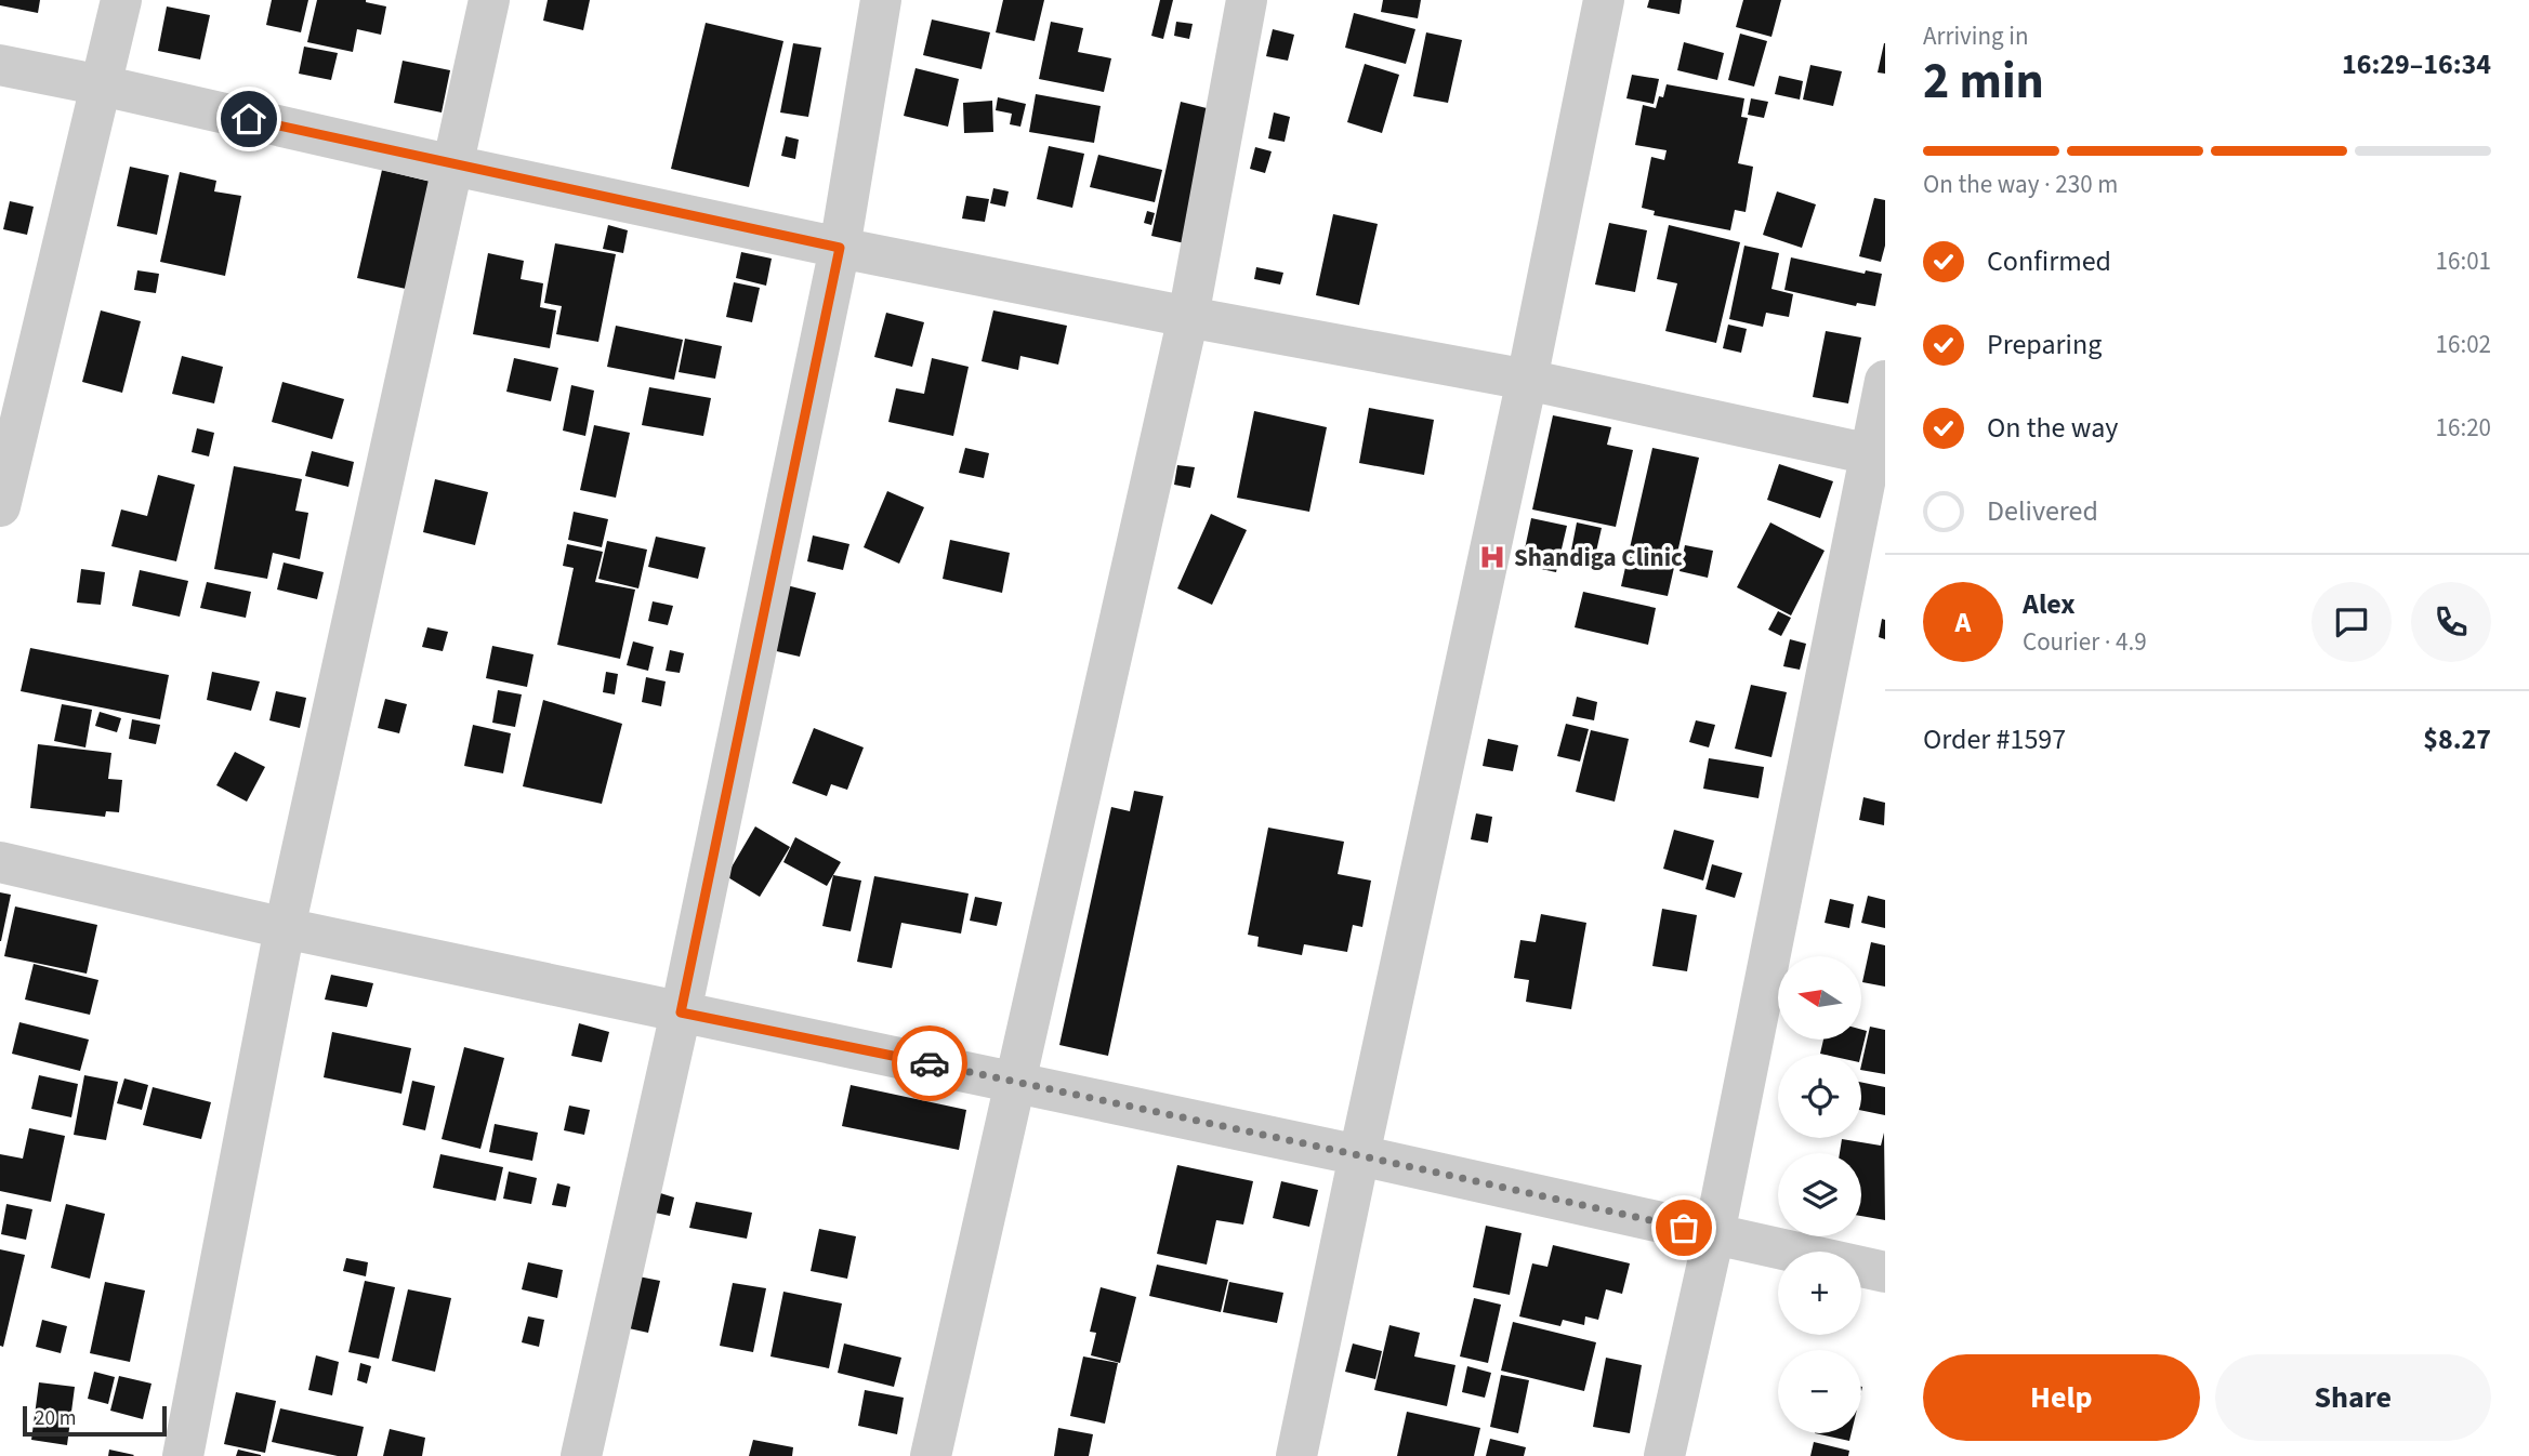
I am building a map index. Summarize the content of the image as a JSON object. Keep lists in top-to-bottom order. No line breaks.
{"places":{"hospital":["Shandiga Clinic"]},"scale_bar":"20 m","north":"left","page":{"heading":["2 min","Arriving in","16:29–16:34"],"panel":["Alex","Courier · 4.9","Order #1597","$8.27"],"bar":"On the way · 230 m","list":[["Confirmed","16:01"],["Preparing","16:02"],["On the way","16:20"],"Delivered"],"round":"A","map_buttons":["+","−"],"buttons":["Help","Share"],"scale":"20 m"}}
